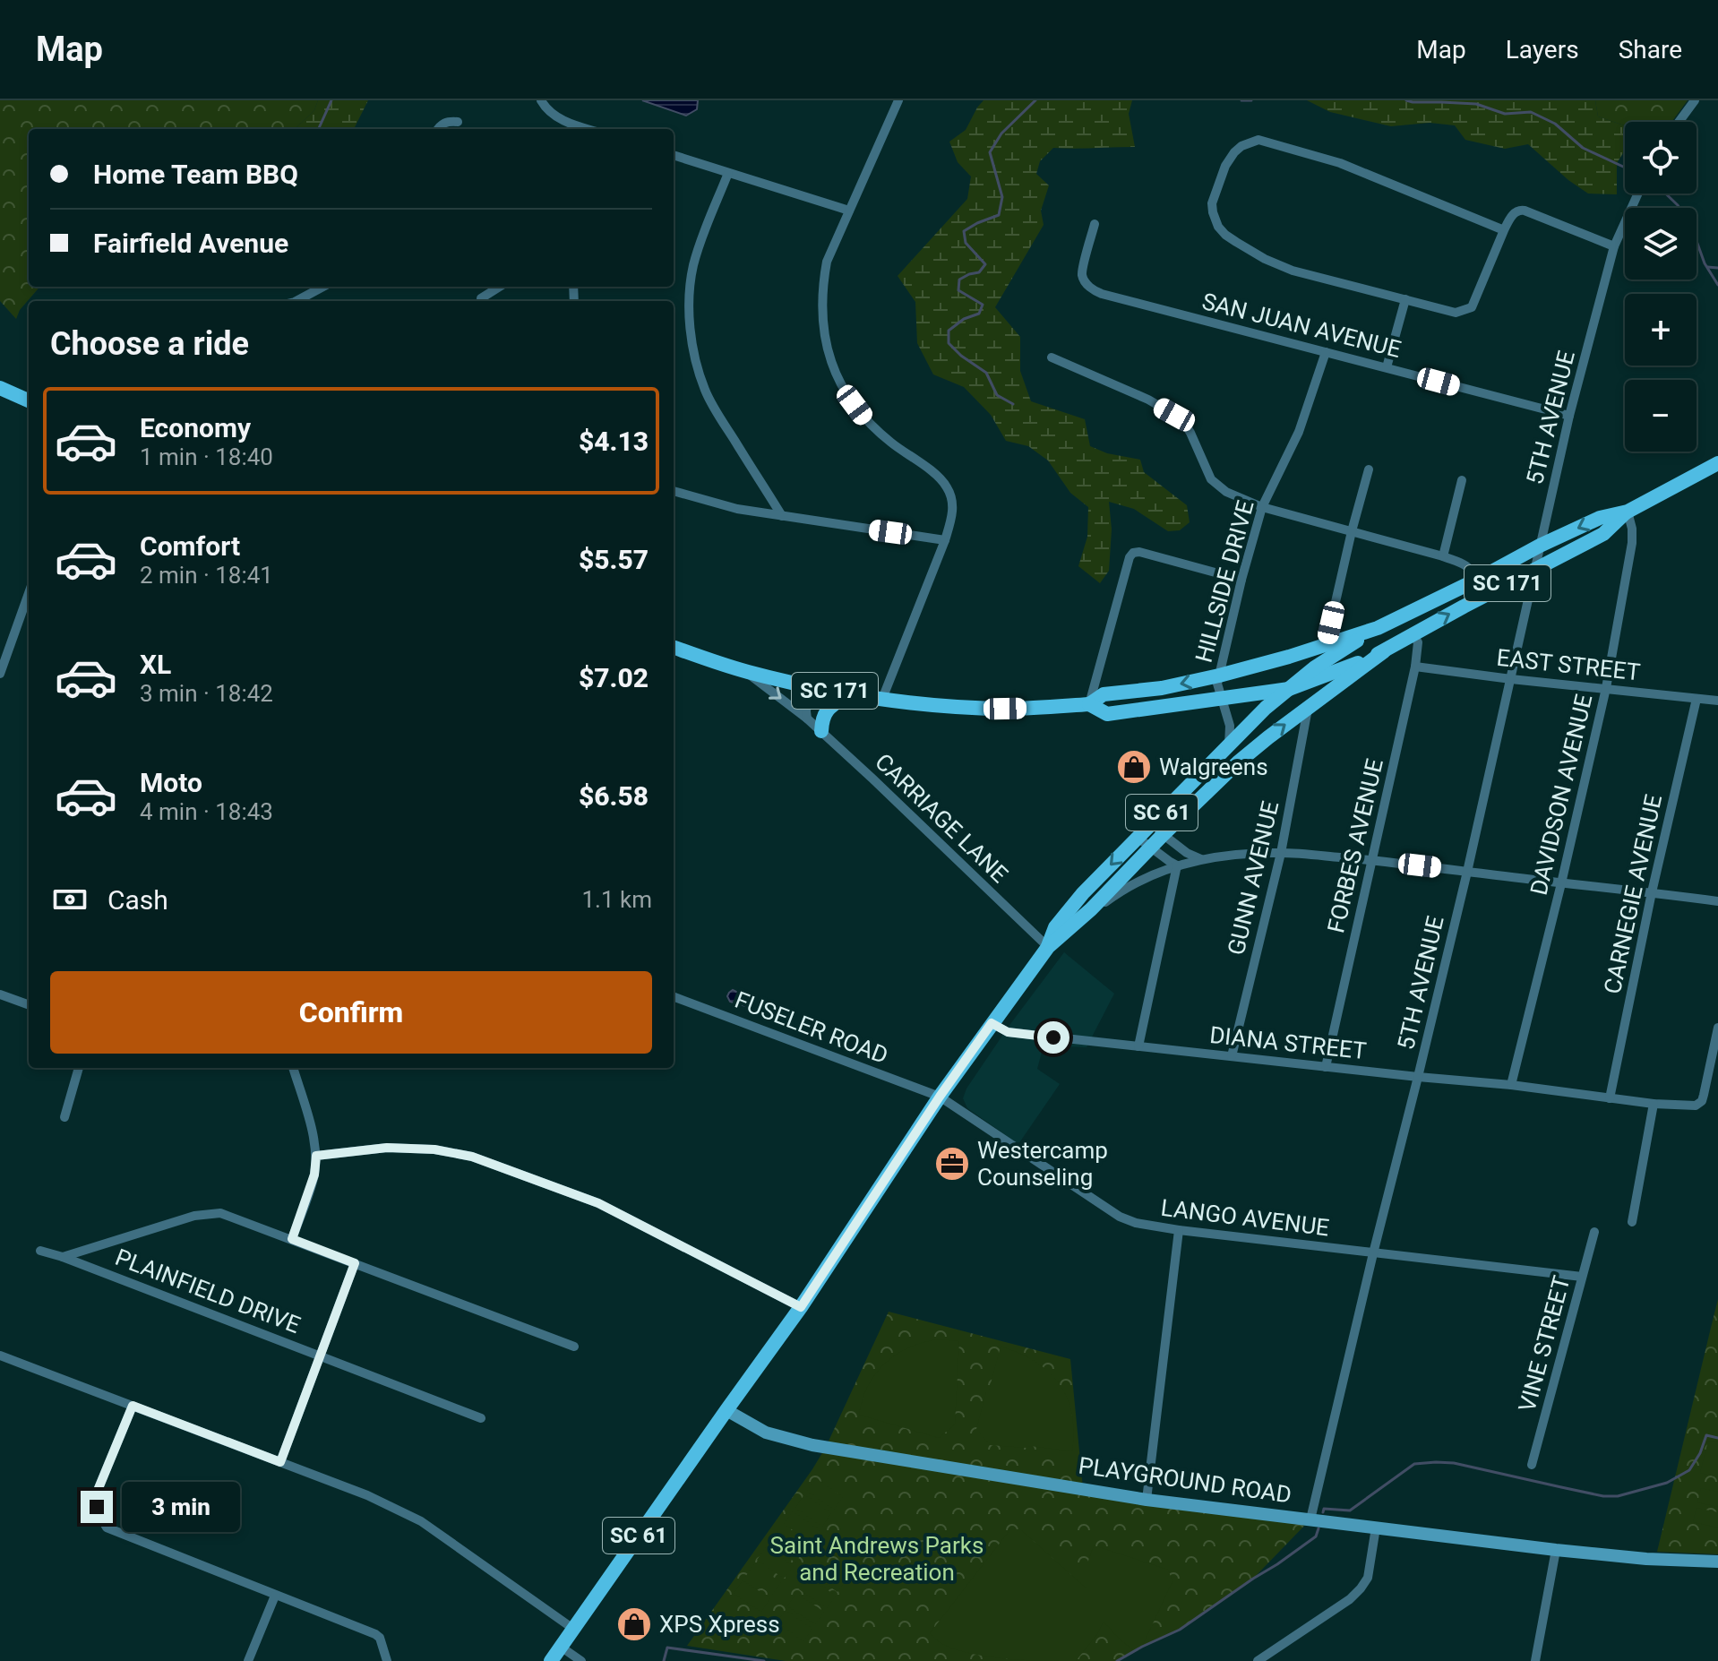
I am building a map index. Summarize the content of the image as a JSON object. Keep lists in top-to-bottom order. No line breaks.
{"streets":{"main road":["SC 171","SC 61","PLAYGROUND ROAD"],"street":["SAN JUAN AVENUE","5TH AVENUE","HILLSIDE DRIVE","EAST STREET","DAVIDSON AVENUE","CARRIAGE LANE","FORBES AVENUE","GUNN AVENUE","CARNEGIE AVENUE","FUSELER ROAD","DIANA STREET","LANGO AVENUE","PLAINFIELD DRIVE","VINE STREET"]},"crossings":[["SAN JUAN AVENUE","5TH AVENUE"],["SAN JUAN AVENUE","HILLSIDE DRIVE"],["5TH AVENUE","SC 171"],["5TH AVENUE","EAST STREET"],["5TH AVENUE","DIANA STREET"],["5TH AVENUE","LANGO AVENUE"],["5TH AVENUE","PLAYGROUND ROAD"],["HILLSIDE DRIVE","SC 171"],["HILLSIDE DRIVE","SC 61"],["SC 171","DAVIDSON AVENUE"],["SC 171","SC 61"],["SC 171","CARRIAGE LANE"],["SC 171","FORBES AVENUE"],["EAST STREET","DAVIDSON AVENUE"],["EAST STREET","FORBES AVENUE"],["EAST STREET","CARNEGIE AVENUE"],["DAVIDSON AVENUE","DIANA STREET"],["SC 61","CARRIAGE LANE"],["SC 61","GUNN AVENUE"],["SC 61","FUSELER ROAD"],["SC 61","DIANA STREET"],["SC 61","LANGO AVENUE"],["SC 61","PLAYGROUND ROAD"],["FORBES AVENUE","DIANA STREET"],["GUNN AVENUE","DIANA STREET"],["CARNEGIE AVENUE","DIANA STREET"],["FUSELER ROAD","LANGO AVENUE"],["LANGO AVENUE","VINE STREET"]],"parks":["Saint Andrews Parks and Recreation"],"places":{"shop":["Walgreens","XPS Xpress"],"office":["Westercamp Counseling"]},"page":{"header":"Map","nav":["Map","Layers","Share"],"map_buttons":["+","−"],"banner":["Home Team BBQ","Fairfield Avenue"],"heading":"Choose a ride","list":[{"name":"Economy","note":"1 min · 18:40","value":"$4.13"},{"name":"Comfort","note":"2 min · 18:41","value":"$5.57"},{"name":"XL","note":"3 min · 18:42","value":"$7.02"},{"name":"Moto","note":"4 min · 18:43","value":"$6.58"}],"pay":["Cash","1.1 km"],"buttons":"Confirm","bubble":"3 min"}}
